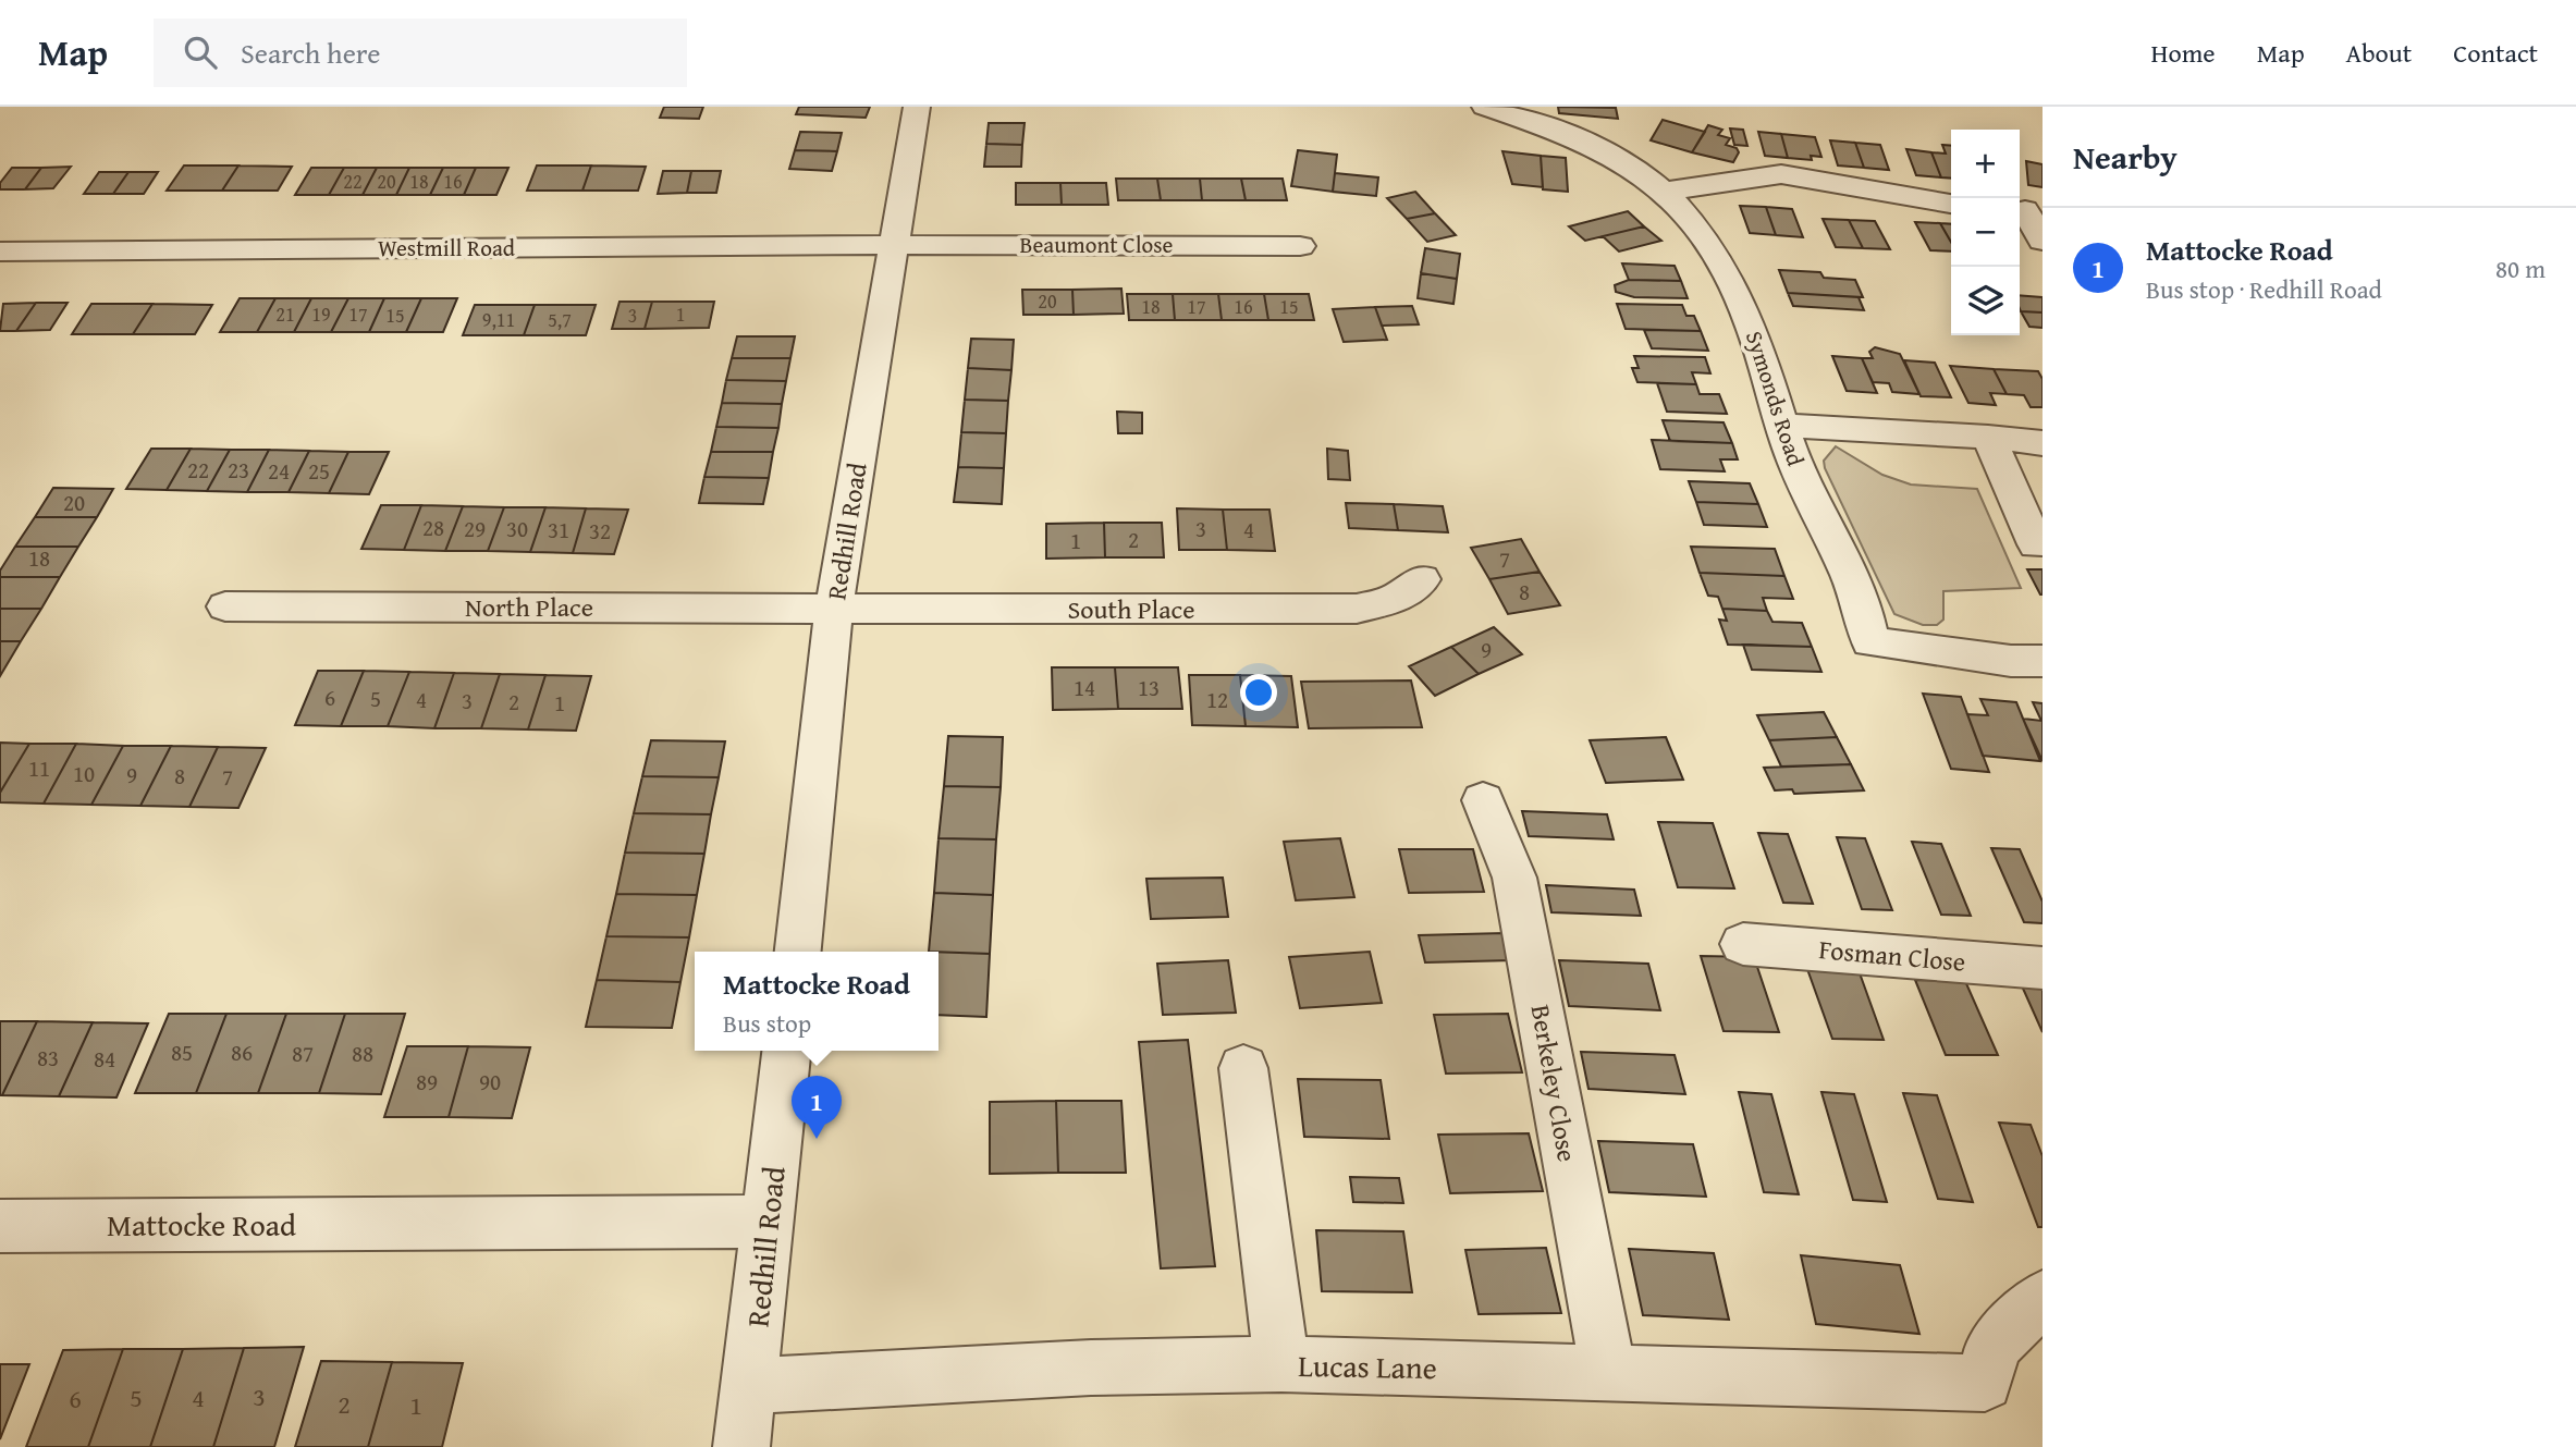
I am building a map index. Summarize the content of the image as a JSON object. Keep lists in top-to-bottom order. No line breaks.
{"streets":{"street":["Beaumont Close","Westmill Road","Symonds Road","Redhill Road","North Place","South Place","Fosman Close","Berkeley Close","Mattocke Road","Lucas Lane"]},"crossings":[["Beaumont Close","Westmill Road"],["Beaumont Close","Redhill Road"],["Westmill Road","Redhill Road"],["Redhill Road","North Place"],["Redhill Road","South Place"],["Redhill Road","Mattocke Road"],["Redhill Road","Lucas Lane"],["North Place","South Place"],["Berkeley Close","Lucas Lane"]],"house_numbers":["22","20","18","16","20","18","17","16","15","21","19","17","1","15","3","9,11","5,7","22","23","24","25","20","28","29","30","3","31","4","32","2","1","18","7","8","9","14","13","6","5","4","12","3","2","1","11","10","9","8","7","85","86","87","88","83","84","89","90","3","5","4","6","2","1"],"page":{"header":"Map","search":"Search here","nav":["Home","Map","About","Contact"],"heading":"Nearby","map_buttons":["+","−"],"list":[{"mark":"1","name":"Mattocke Road","note":"Bus stop · Redhill Road","value":"80 m"}],"popup":["Mattocke Road","Bus stop"],"pins":"1"}}
